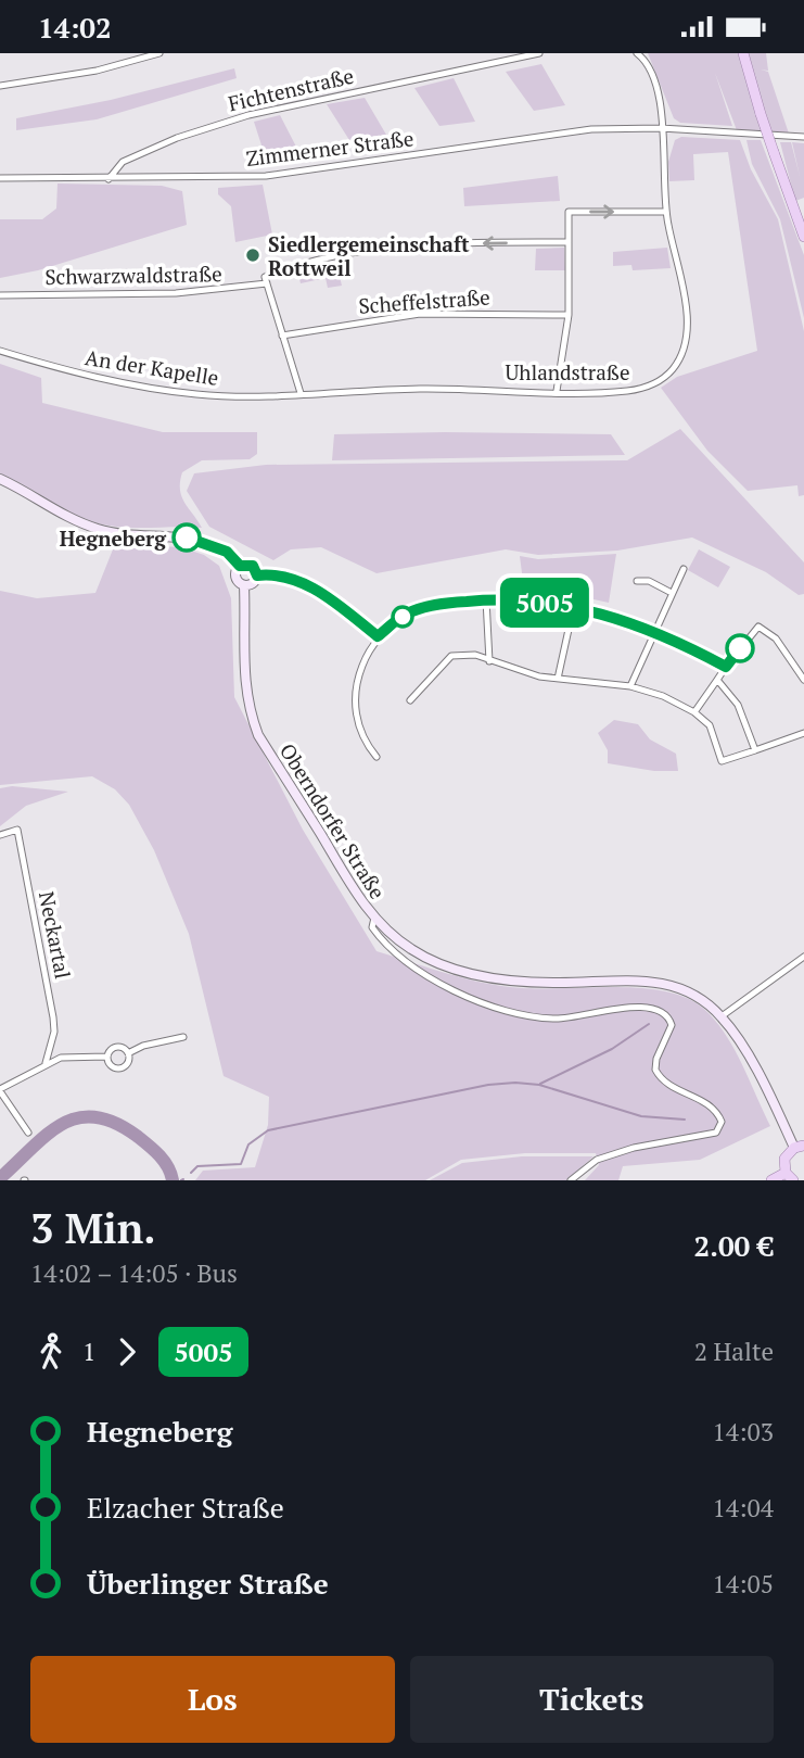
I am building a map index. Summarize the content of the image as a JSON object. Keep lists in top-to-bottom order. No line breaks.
{"streets":{"street":["Fichtenstraße","Zimmerner Straße","Schwarzwaldstraße","Scheffelstraße","An der Kapelle","Uhlandstraße","Oberndorfer Straße","Neckartal"]},"crossings":[["Fichtenstraße","Zimmerner Straße"],["Zimmerner Straße","Uhlandstraße"],["An der Kapelle","Uhlandstraße"]],"one_way":["Schwarzwaldstraße"],"places":["Siedlergemeinschaft Rottweil","Hegneberg"],"lines":["bus line 5005"],"page":{"status":"14:02","on_map":"5005","heading":["3 Min.","14:02 – 14:05 · Bus","2.00 €"],"legs":["1","5005","2 Halte"],"list":[{"name":"Hegneberg","value":"14:03"},{"name":"Elzacher Straße","value":"14:04"},{"name":"Überlinger Straße","value":"14:05"}],"buttons":["Los","Tickets"]}}
